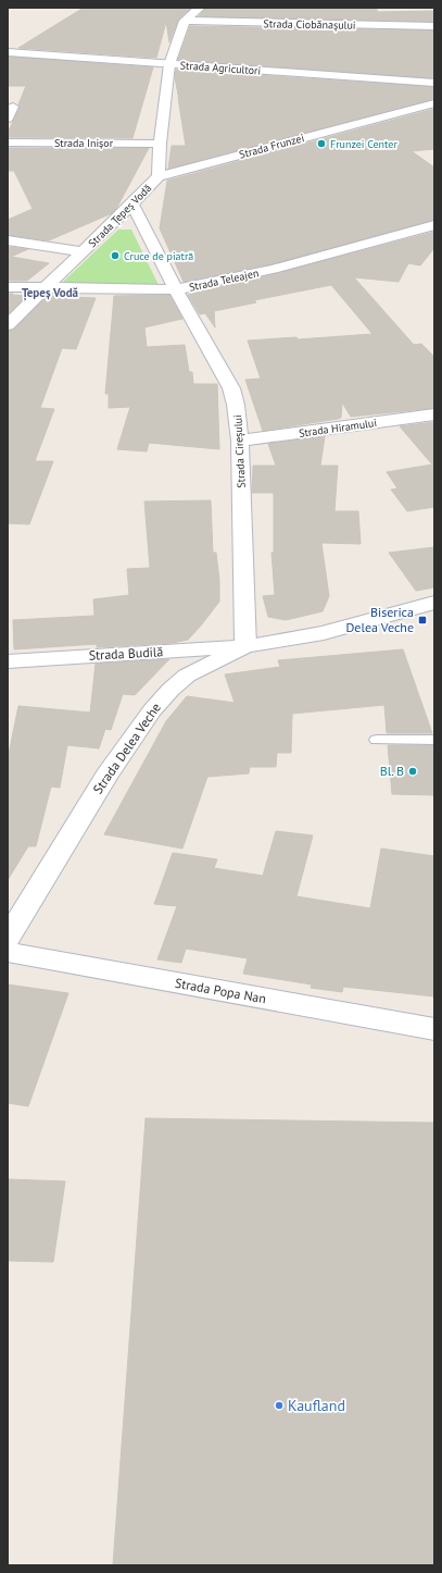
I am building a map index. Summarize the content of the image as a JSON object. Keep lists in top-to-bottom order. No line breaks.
{"streets":{"street":["Strada Ciobănașului","Strada Agricultori","Strada Inișor","Strada Frunzei","Strada Țepeș Vodă","Strada Teleajen","Strada Hiramului","Strada Cireșului","Strada Budilă","Strada Delea Veche","Strada Popa Nan"]},"crossings":[["Strada Ciobănașului","Strada Țepeș Vodă"],["Strada Agricultori","Strada Țepeș Vodă"],["Strada Inișor","Strada Țepeș Vodă"],["Strada Frunzei","Strada Țepeș Vodă"],["Strada Țepeș Vodă","Strada Teleajen"],["Strada Țepeș Vodă","Strada Cireșului"],["Strada Teleajen","Strada Cireșului"],["Strada Hiramului","Strada Cireșului"],["Strada Cireșului","Strada Budilă"],["Strada Cireșului","Strada Delea Veche"],["Strada Budilă","Strada Delea Veche"]],"districts":["Țepeș Vodă"],"places":{"other":["Frunzei Center","Cruce de piatră","Bl. B","Kaufland"],"transit":["Biserica Delea Veche"]}}
